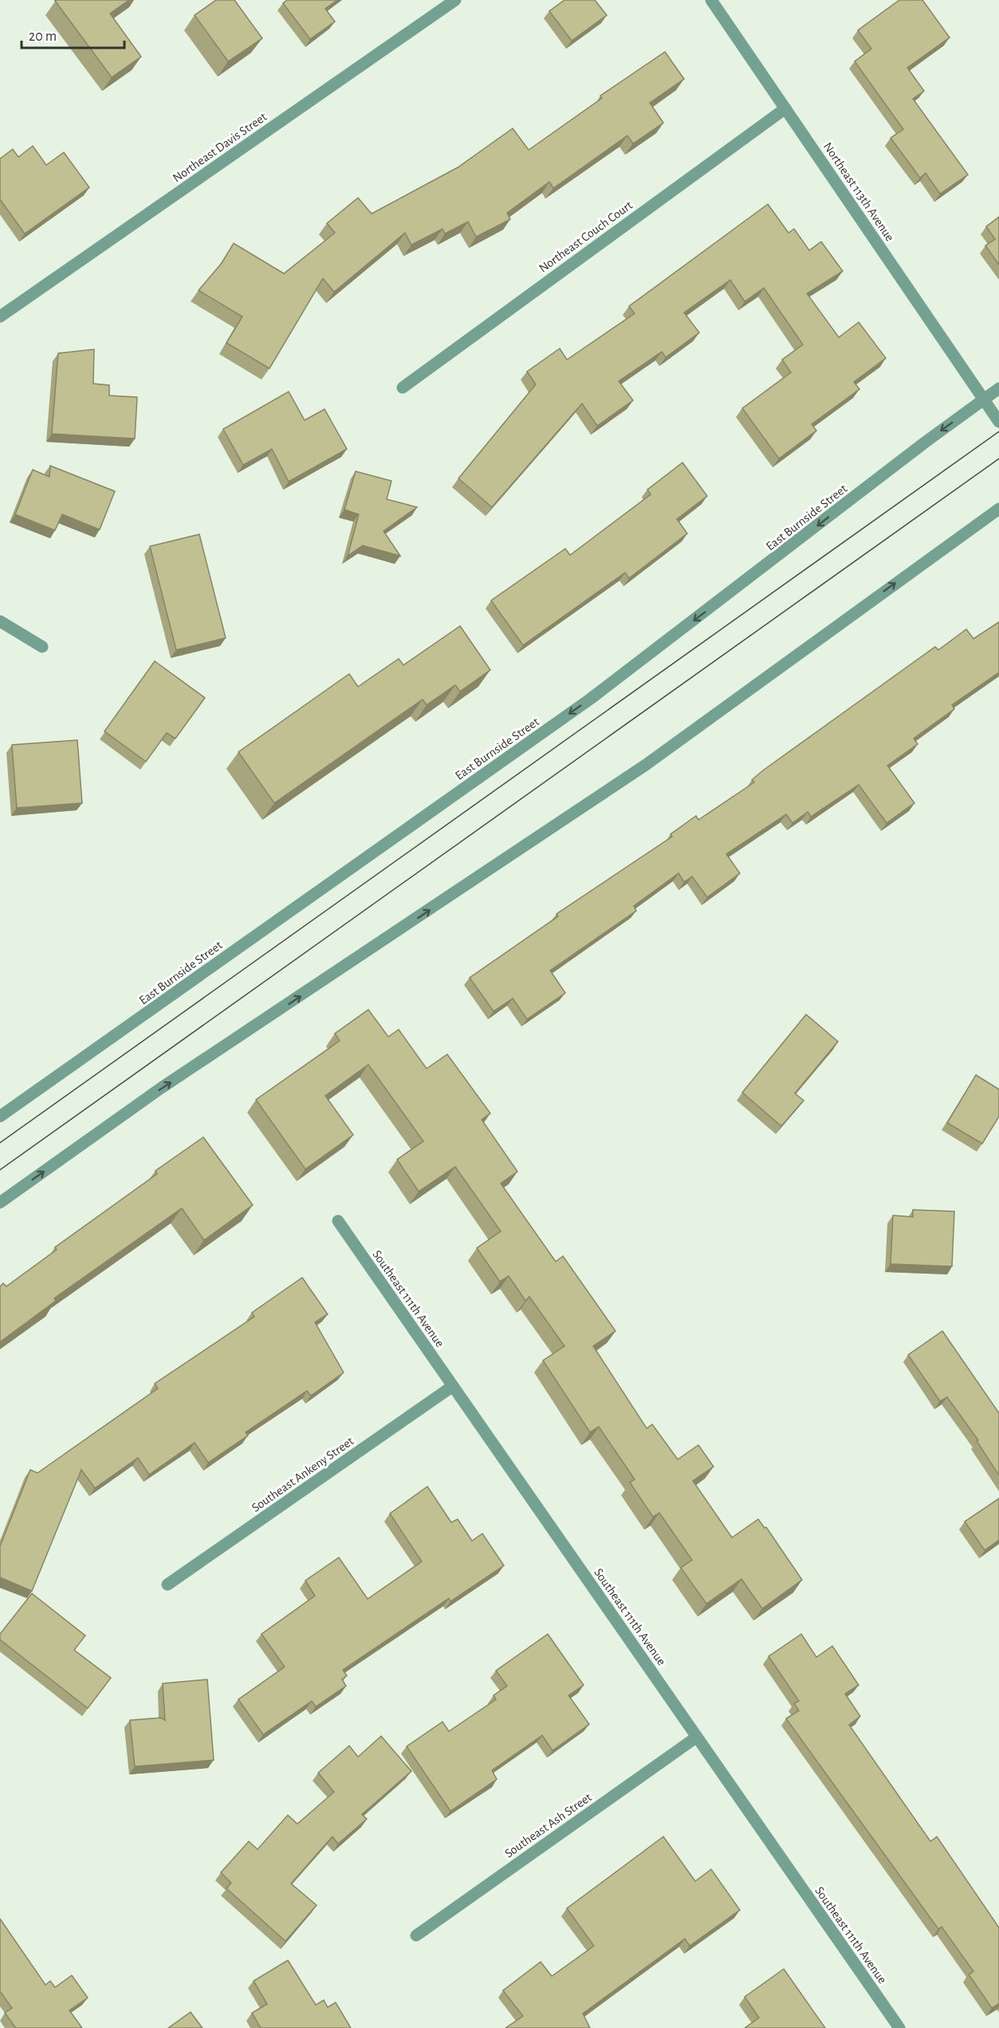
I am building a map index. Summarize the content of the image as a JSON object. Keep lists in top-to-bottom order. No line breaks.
{"streets":{"street":["Northeast Davis Street","Northeast 113th Avenue","Northeast Couch Court","East Burnside Street","Southeast 111th Avenue","Southeast Ankeny Street","Southeast Ash Street"]},"crossings":[["Northeast 113th Avenue","Northeast Couch Court"],["Northeast 113th Avenue","East Burnside Street"],["Southeast 111th Avenue","Southeast Ankeny Street"],["Southeast 111th Avenue","Southeast Ash Street"]],"scale_bar":"20 m"}
